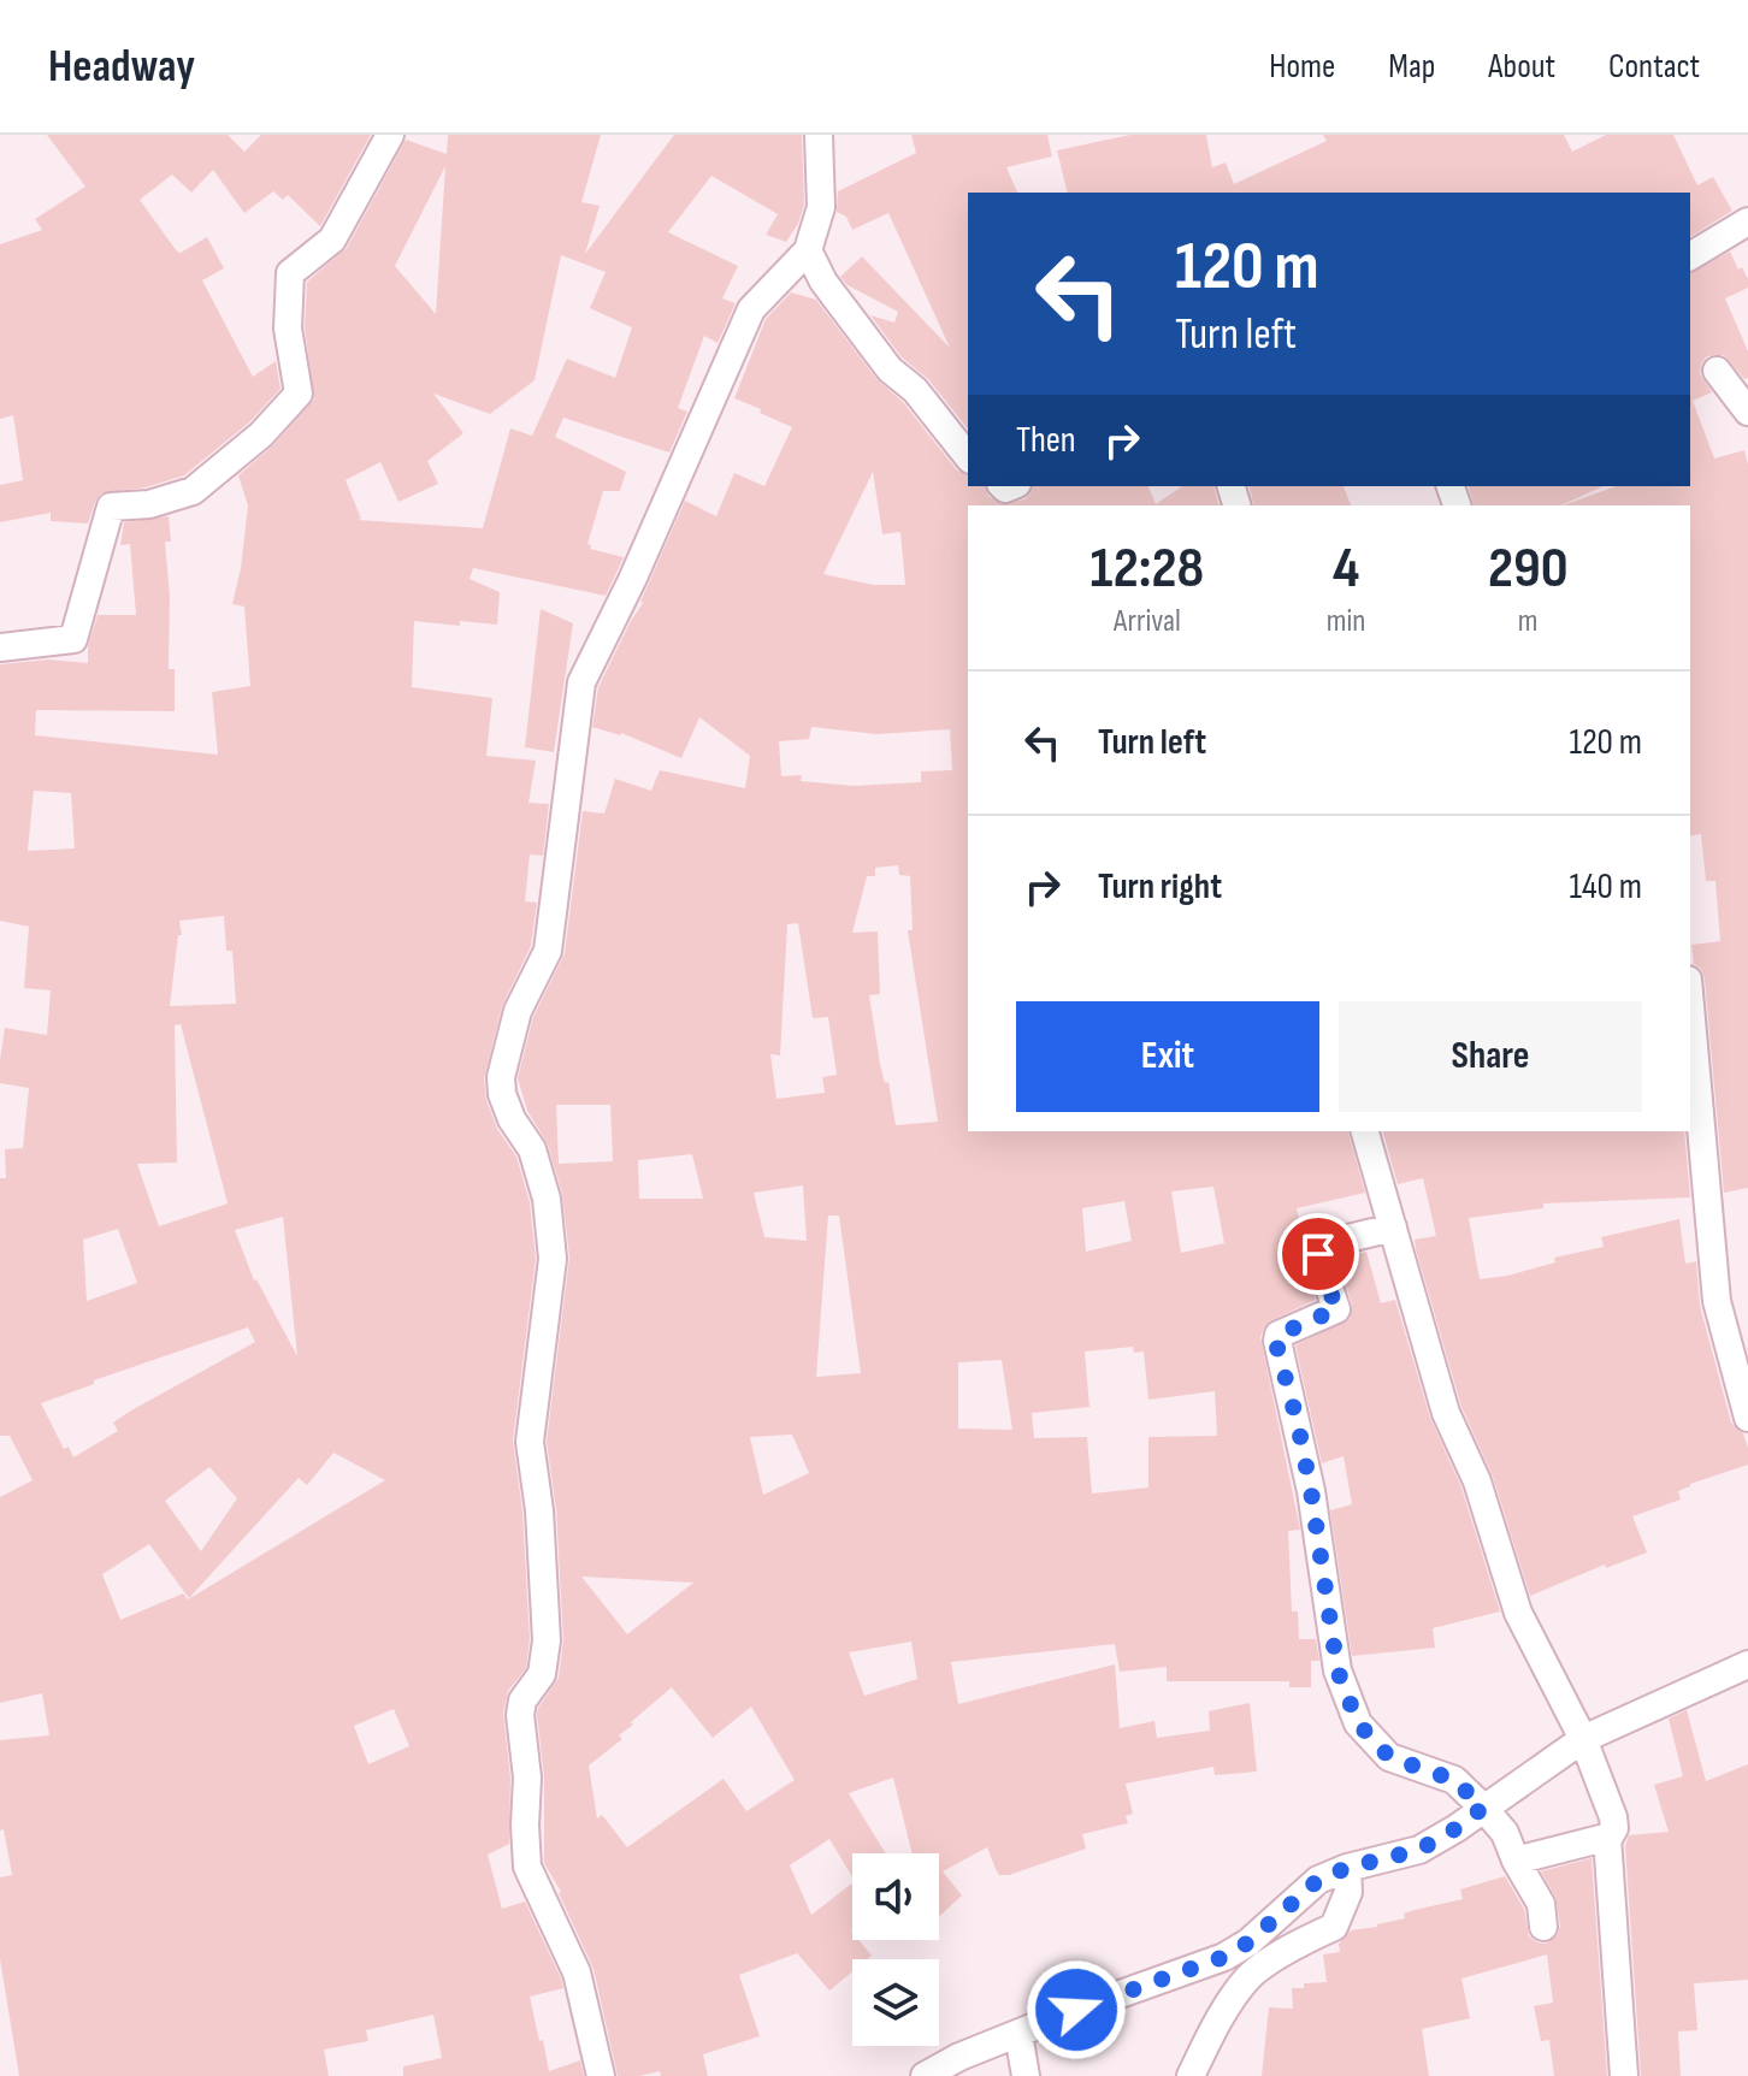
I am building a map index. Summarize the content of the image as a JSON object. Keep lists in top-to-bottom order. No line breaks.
{"page":{"header":"Headway","nav":["Home","Map","About","Contact"],"turn":["120 m","Turn left"],"then":"Then","eta":["12:28","Arrival","4","min","290","m"],"list":[{"name":"Turn left","value":"120 m"},{"name":"Turn right","value":"140 m"}],"buttons":["Exit","Share"]}}
